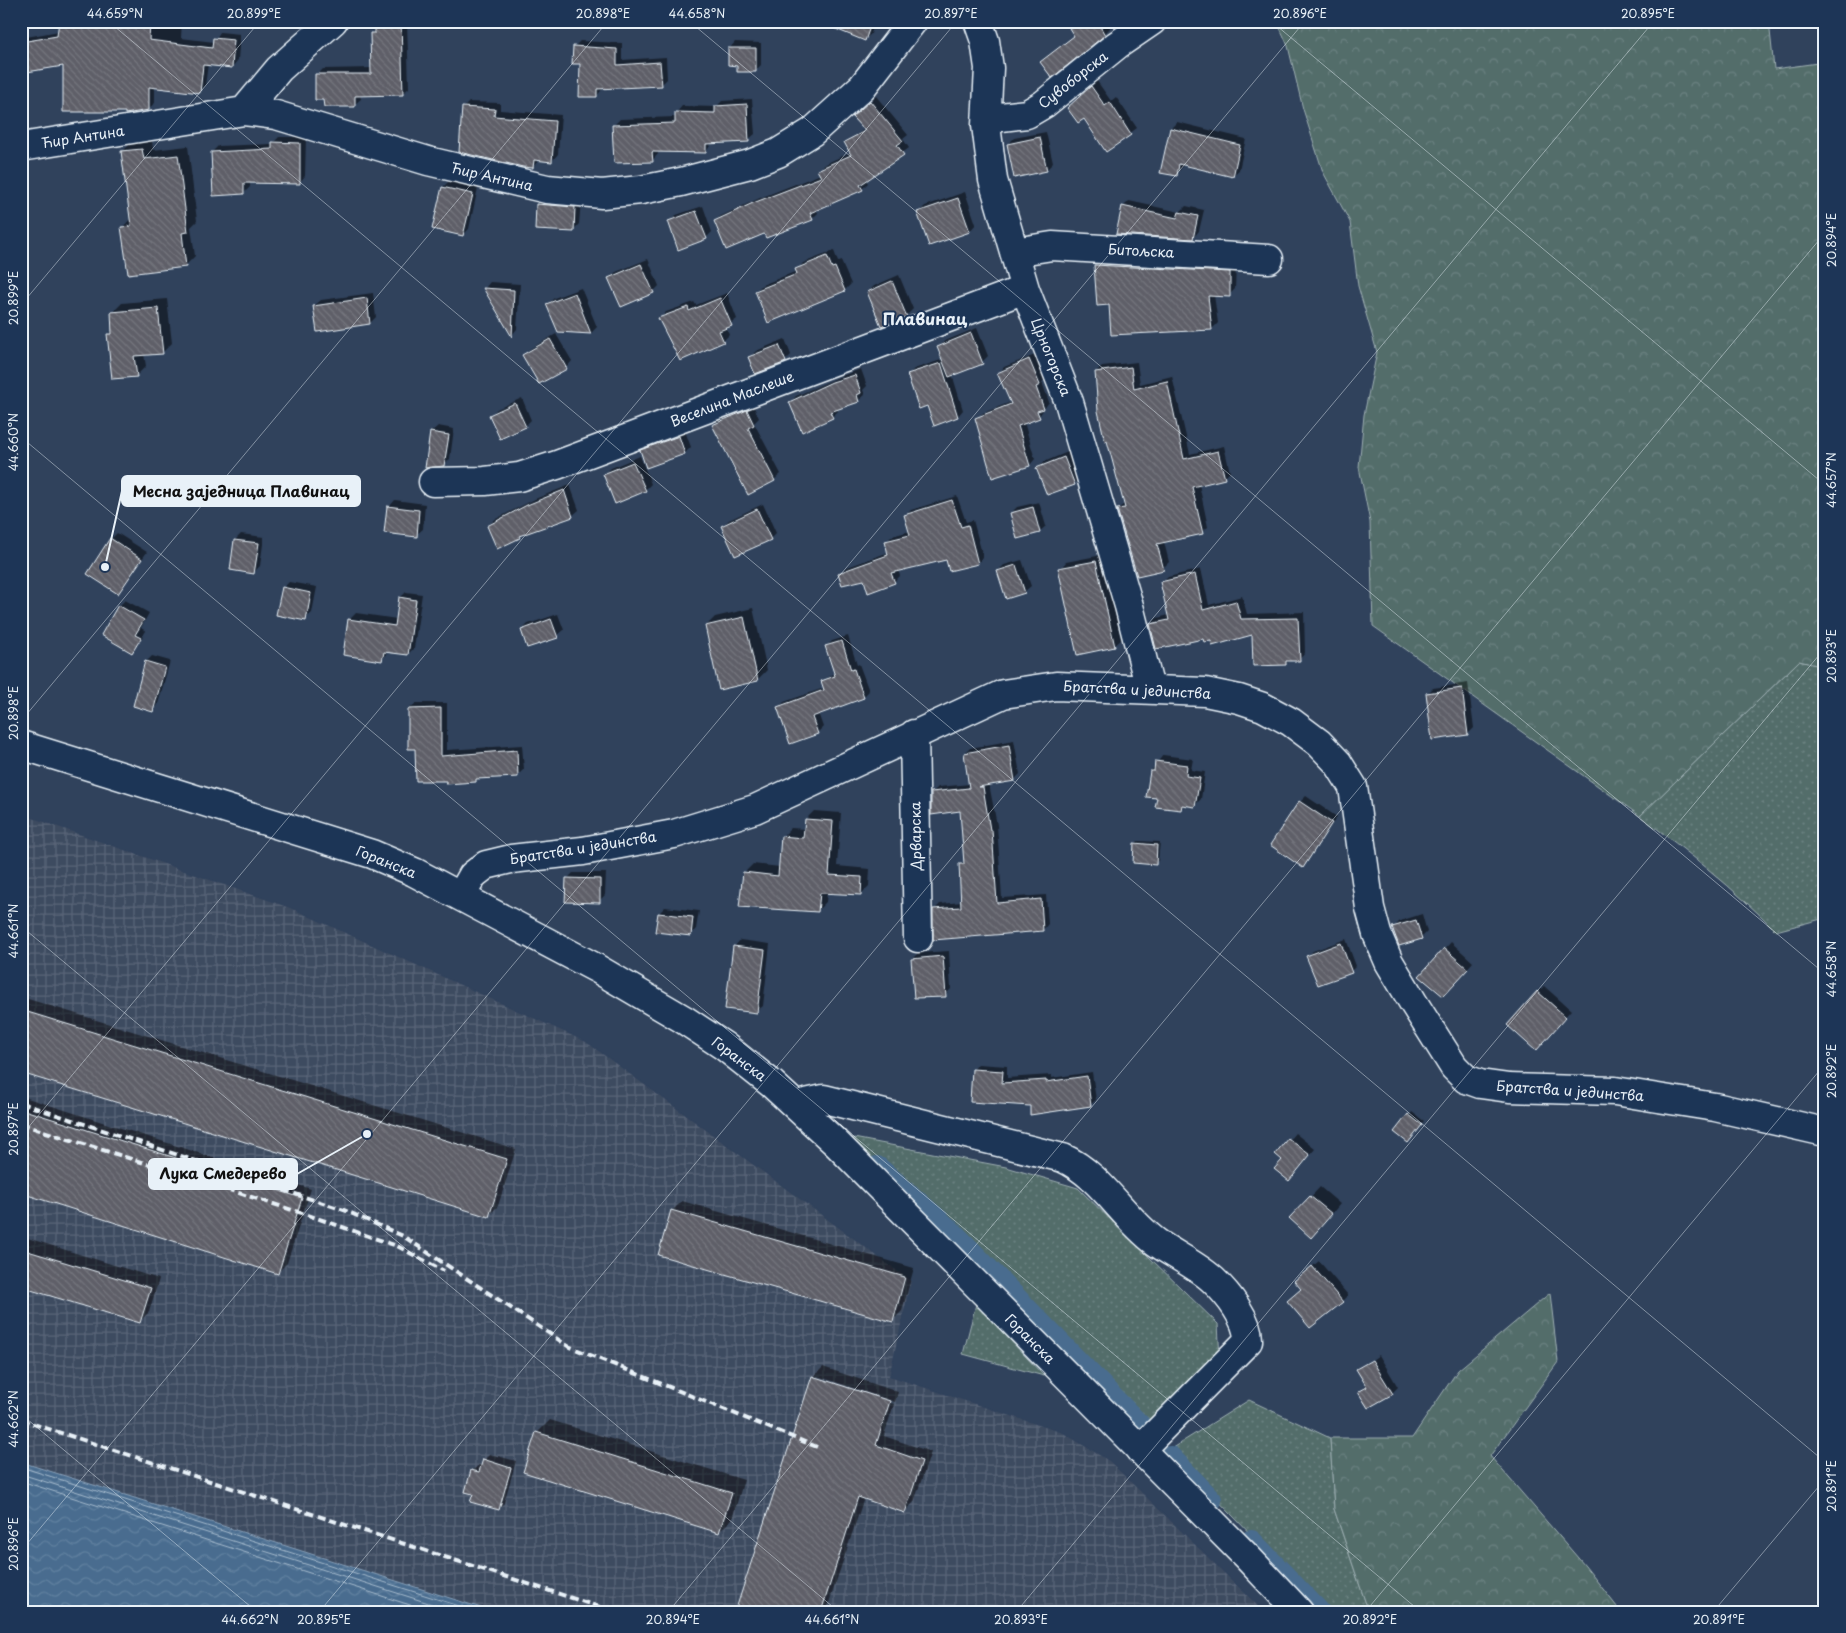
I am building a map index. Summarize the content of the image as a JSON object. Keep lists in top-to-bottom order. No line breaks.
{"streets":{"street":["Сувоборска","Ћир Антина","Битољска","Црногорска","Веселина Маслеше","Братства и јединства","Дрварска","Горанска"]},"crossings":[["Сувоборска","Црногорска"],["Битољска","Црногорска"],["Црногорска","Веселина Маслеше"],["Црногорска","Братства и јединства"],["Братства и јединства","Дрварска"],["Братства и јединства","Горанска"]],"districts":["Плавинац"],"places":["Месна заједница Плавинац","Лука Смедерево"],"coordinates":["44.659°N","20.899°E","20.898°E","44.658°N","20.897°E","20.896°E","20.895°E","20.894°E","44.660°N","44.657°N","20.893°E","44.661°N","20.892°E","44.662°N","20.891°E"]}
